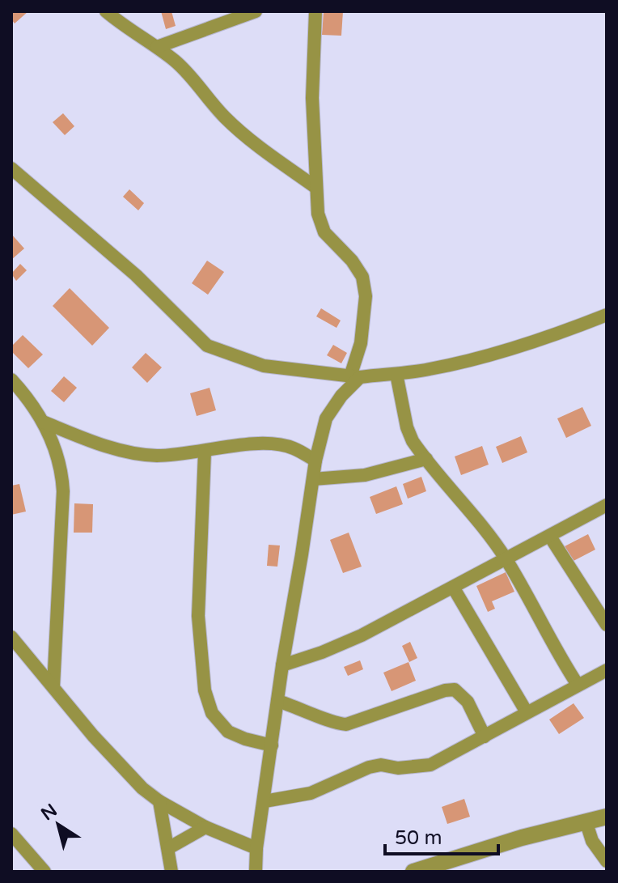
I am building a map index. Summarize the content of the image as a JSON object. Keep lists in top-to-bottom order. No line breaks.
{"scale_bar":"50 m","north":"top left"}
